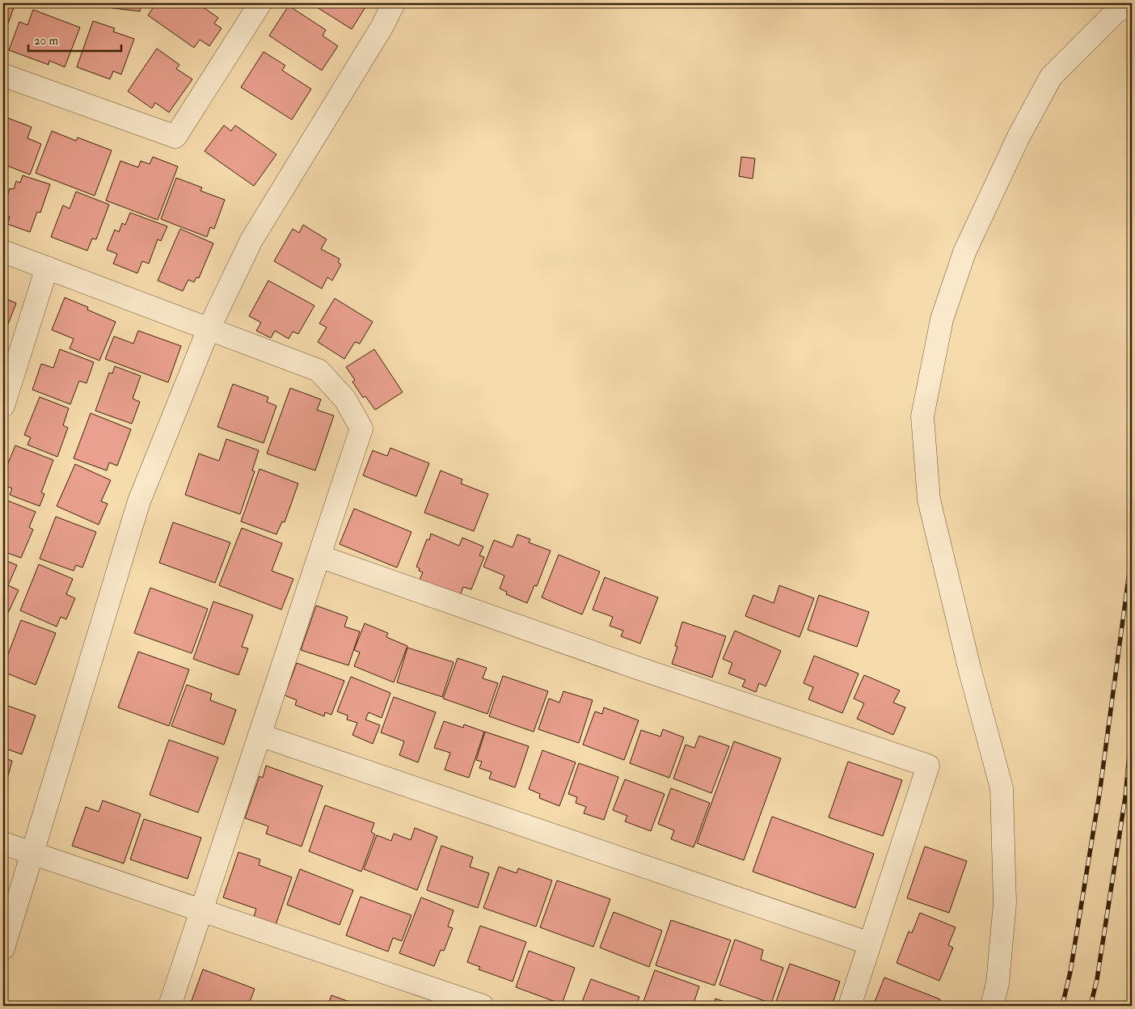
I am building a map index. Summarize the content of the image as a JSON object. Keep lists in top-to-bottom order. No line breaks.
{"scale_bar":"20 m"}
